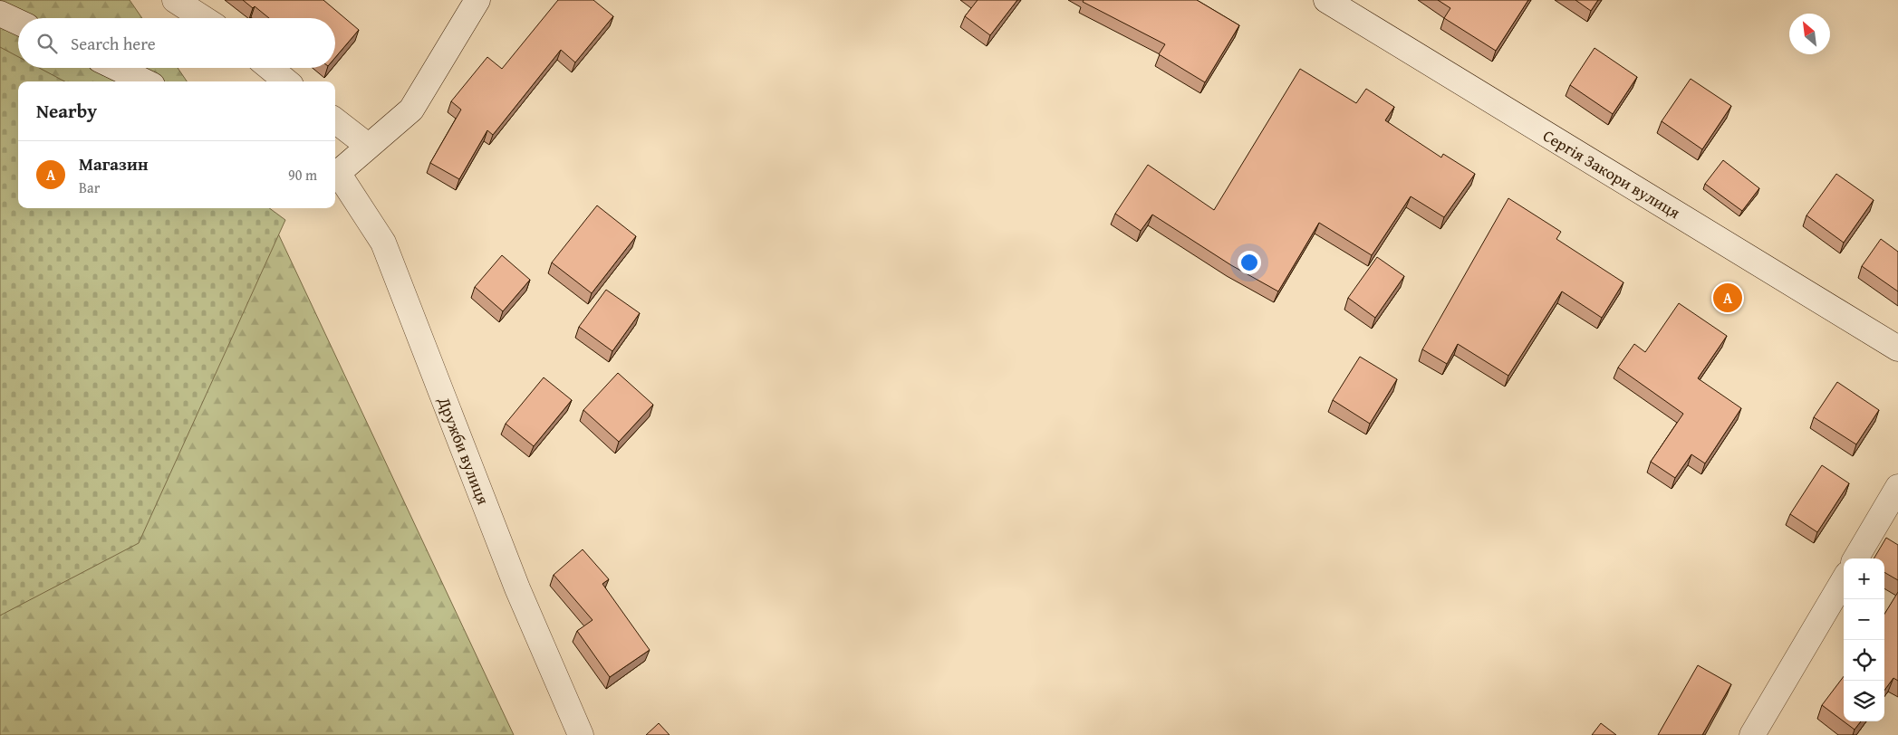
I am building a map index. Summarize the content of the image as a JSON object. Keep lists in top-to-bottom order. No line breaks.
{"streets":{"street":["Сергія Закори вулиця","Дружби вулиця"]},"north":"top left","page":{"search":"Search here","heading":"Nearby","list":[{"mark":"A","name":"Магазин","note":"Bar","value":"90 m"}],"pins":"A","map_buttons":["+","−"]}}
